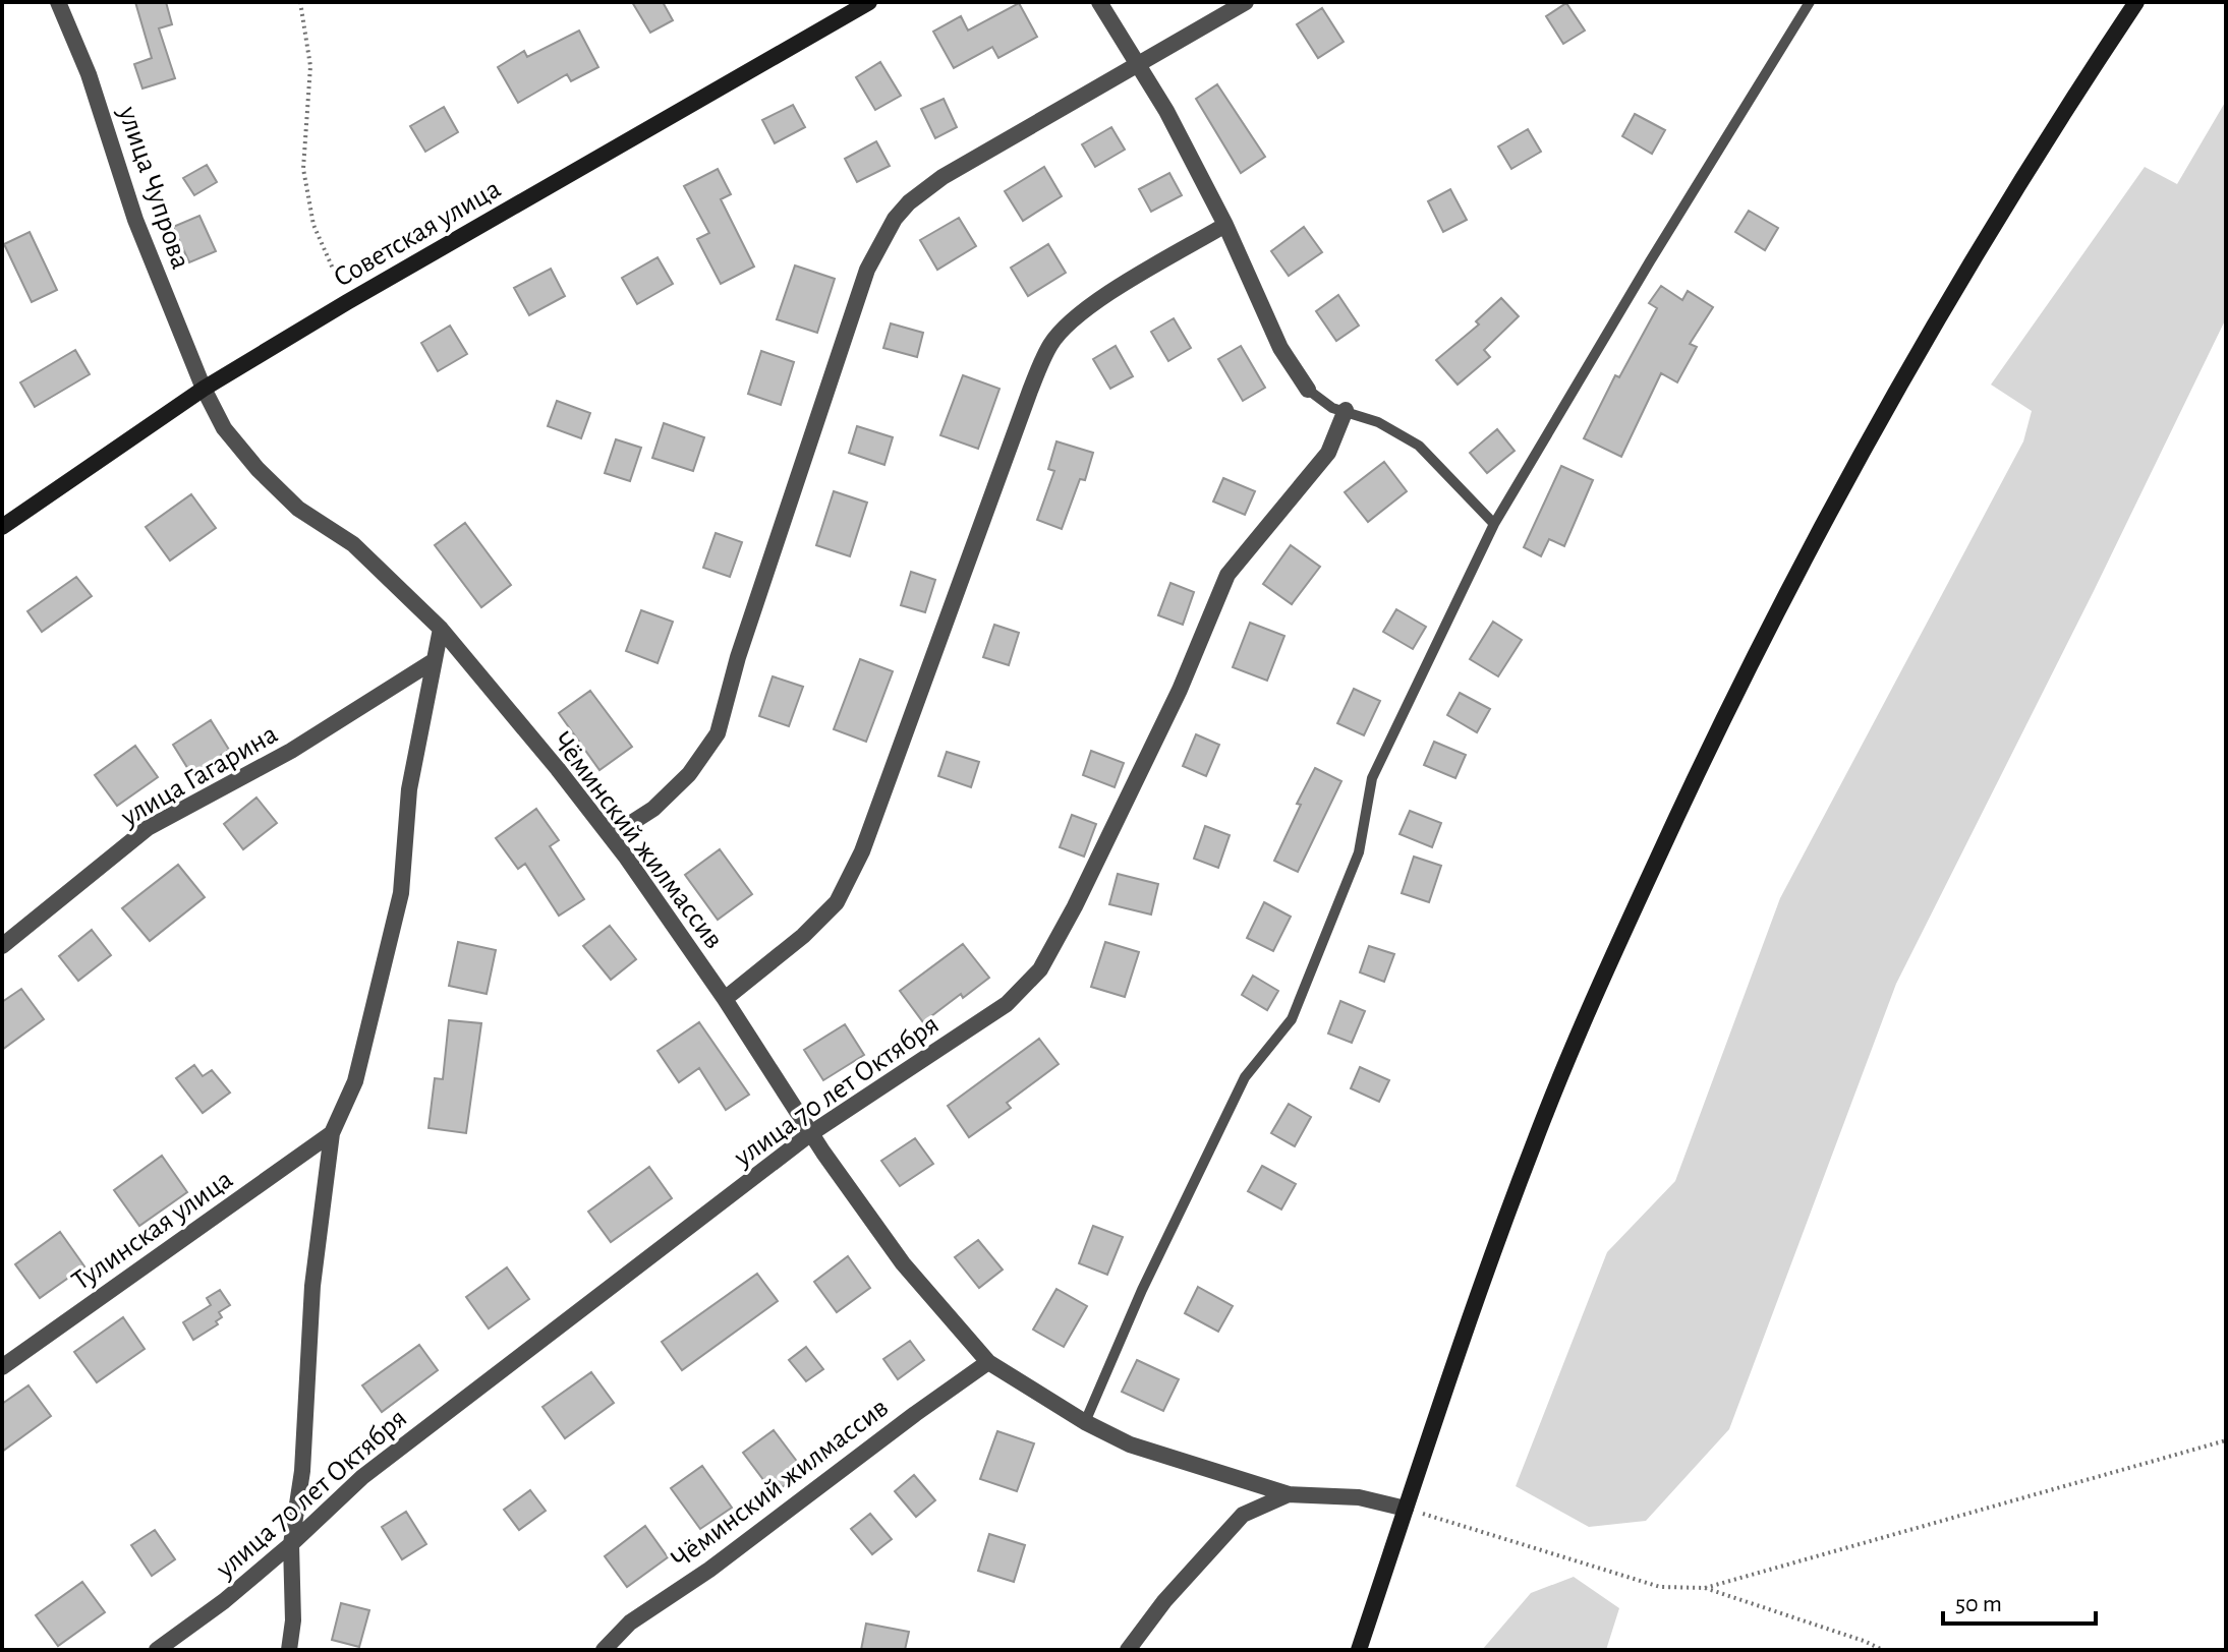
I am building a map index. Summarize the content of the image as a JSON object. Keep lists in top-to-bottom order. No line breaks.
{"streets":{"main road":["Советская улица"],"street":["улица Чупрова","улица Гагарина","Чёминский жилмассив","улица 70 лет Октября","Тулинская улица"]},"crossings":[["улица Чупрова","Советская улица"],["улица Чупрова","Чёминский жилмассив"],["Советская улица","Чёминский жилмассив"],["Чёминский жилмассив","улица 70 лет Октября"]],"scale_bar":"50 m"}
